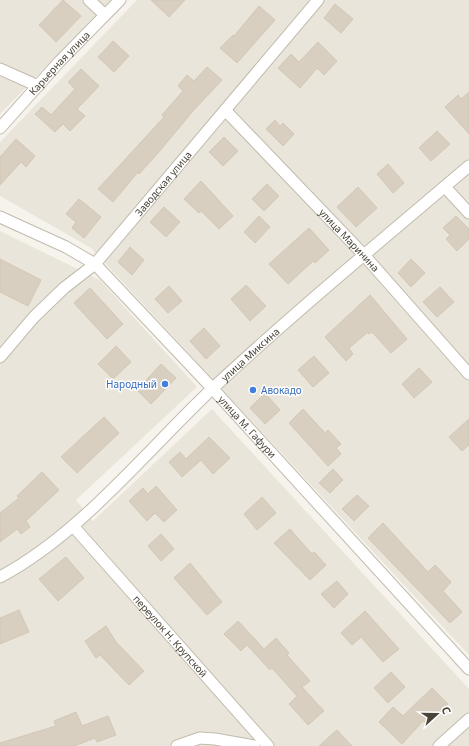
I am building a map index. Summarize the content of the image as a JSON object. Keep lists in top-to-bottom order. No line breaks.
{"streets":{"street":["Карьерная улица","Заводская улица","улица Маринина","улица Миксина","улица М. Гафури","переулок Н. Крупской"]},"crossings":[["Заводская улица","улица Маринина"],["Заводская улица","улица М. Гафури"],["улица Маринина","улица Миксина"],["улица Миксина","улица М. Гафури"],["улица Миксина","переулок Н. Крупской"]],"places":["Народный","Авокадо"],"north":"right"}
